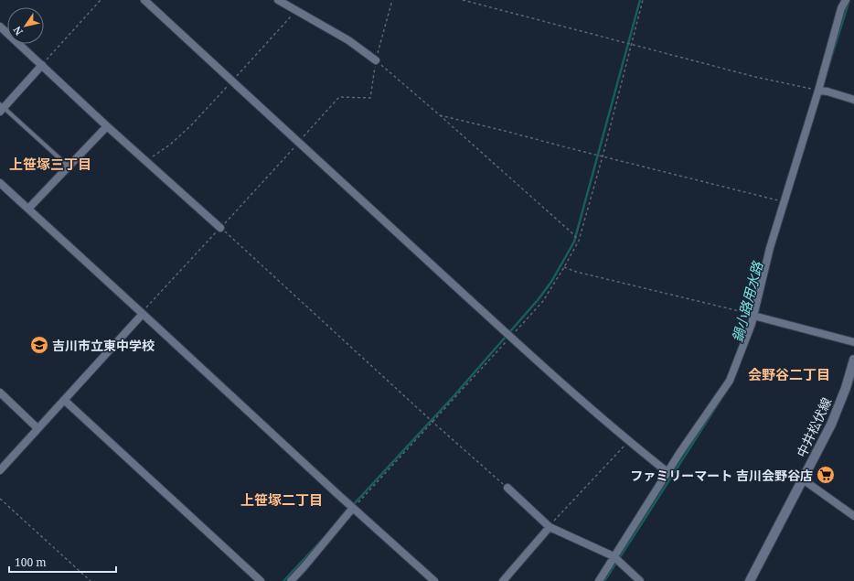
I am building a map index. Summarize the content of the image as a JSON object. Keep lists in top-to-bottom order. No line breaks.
{"streets":{"main road":["中井松伏線"]},"districts":["上笹塚三丁目","会野谷二丁目","上笹塚二丁目"],"water":["鍋小路用水路"],"places":{"school or university":["吉川市立東中学校"],"supermarket":["ファミリーマート 吉川会野谷店"]},"scale_bar":"100 m","north":"bottom left"}
